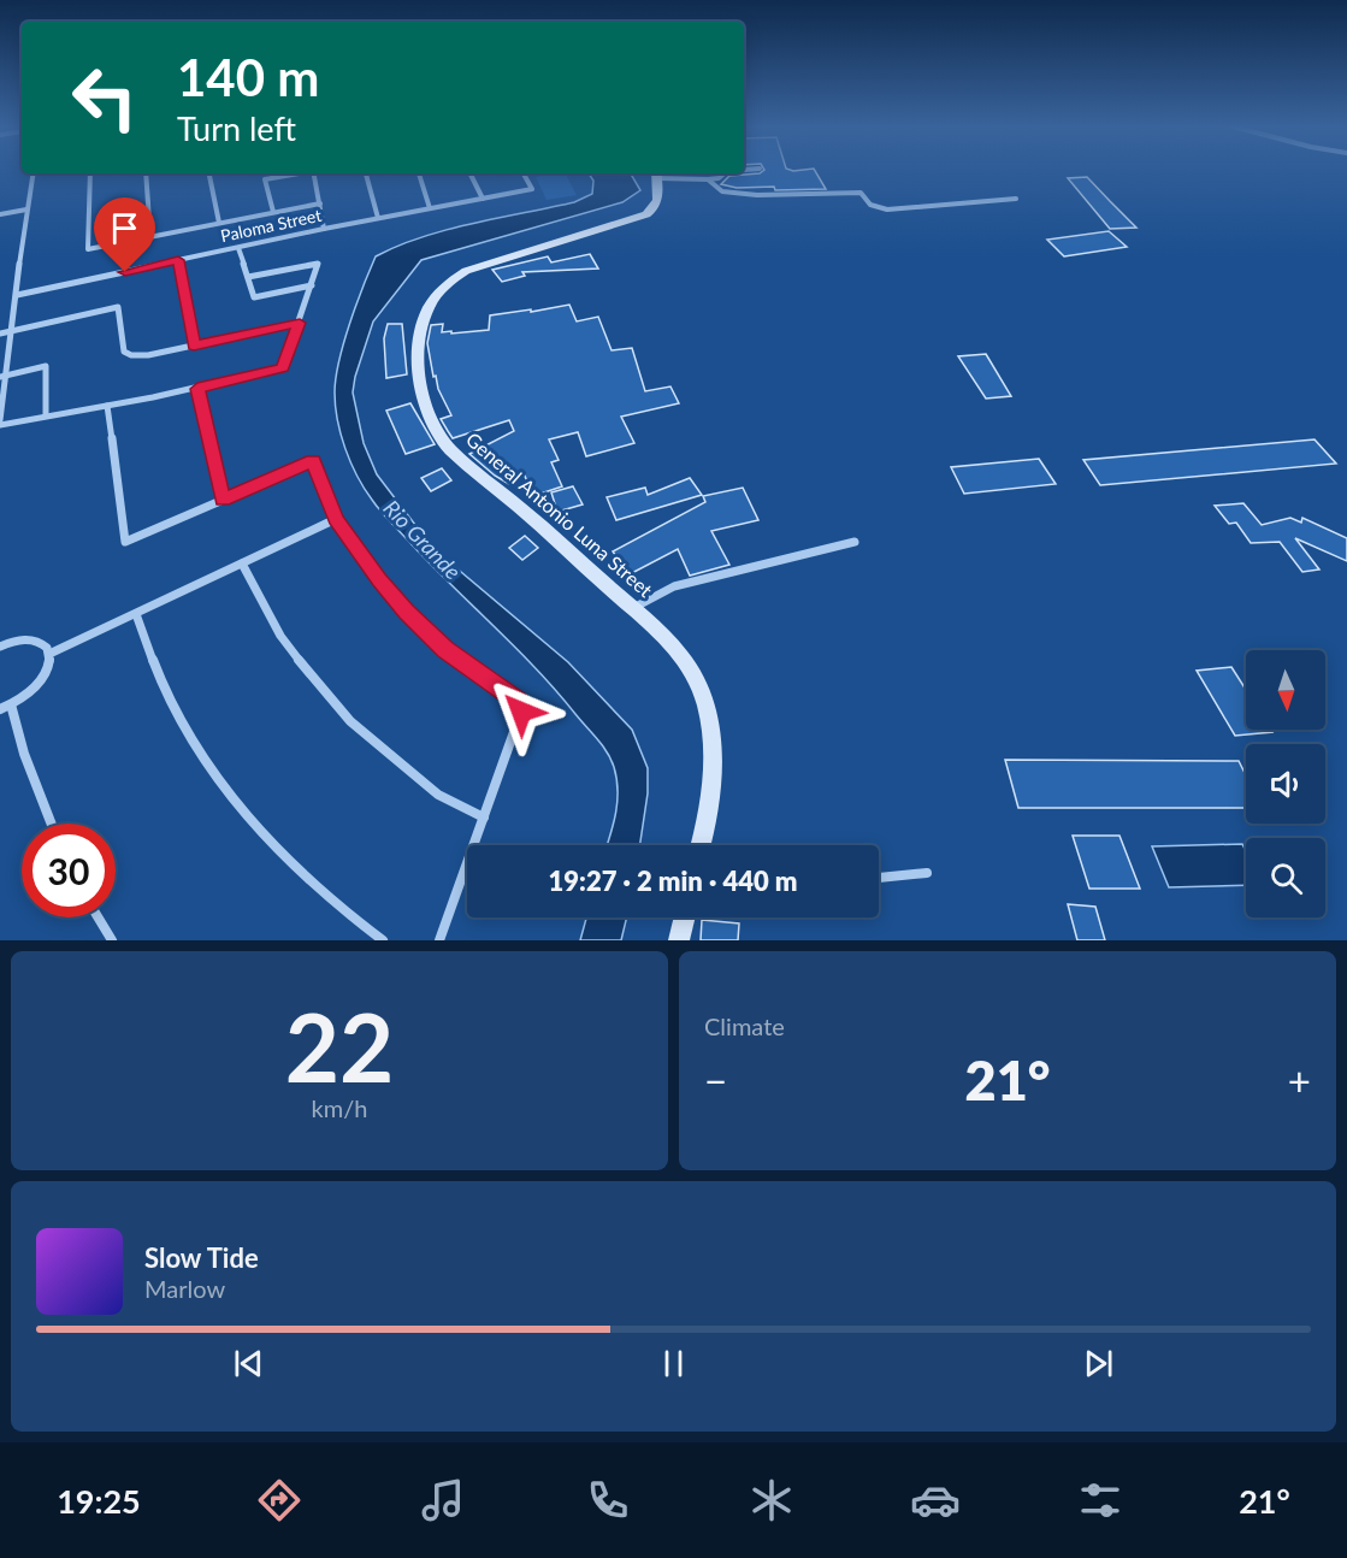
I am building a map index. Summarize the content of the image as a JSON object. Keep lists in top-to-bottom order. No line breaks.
{"streets":{"main road":["General Antonio Luna Street"],"street":["Paloma Street"]},"water":["Rio Grande"],"north":"bottom","page":{"turn":["140 m","Turn left"],"limit":"30","trip":"19:27 · 2 min · 440 m","tile":[["22","km/h"],"Climate"],"heat":["−","21°","+"],"song":["Slow Tide","Marlow"],"tabs":["19:25","21°"]}}
